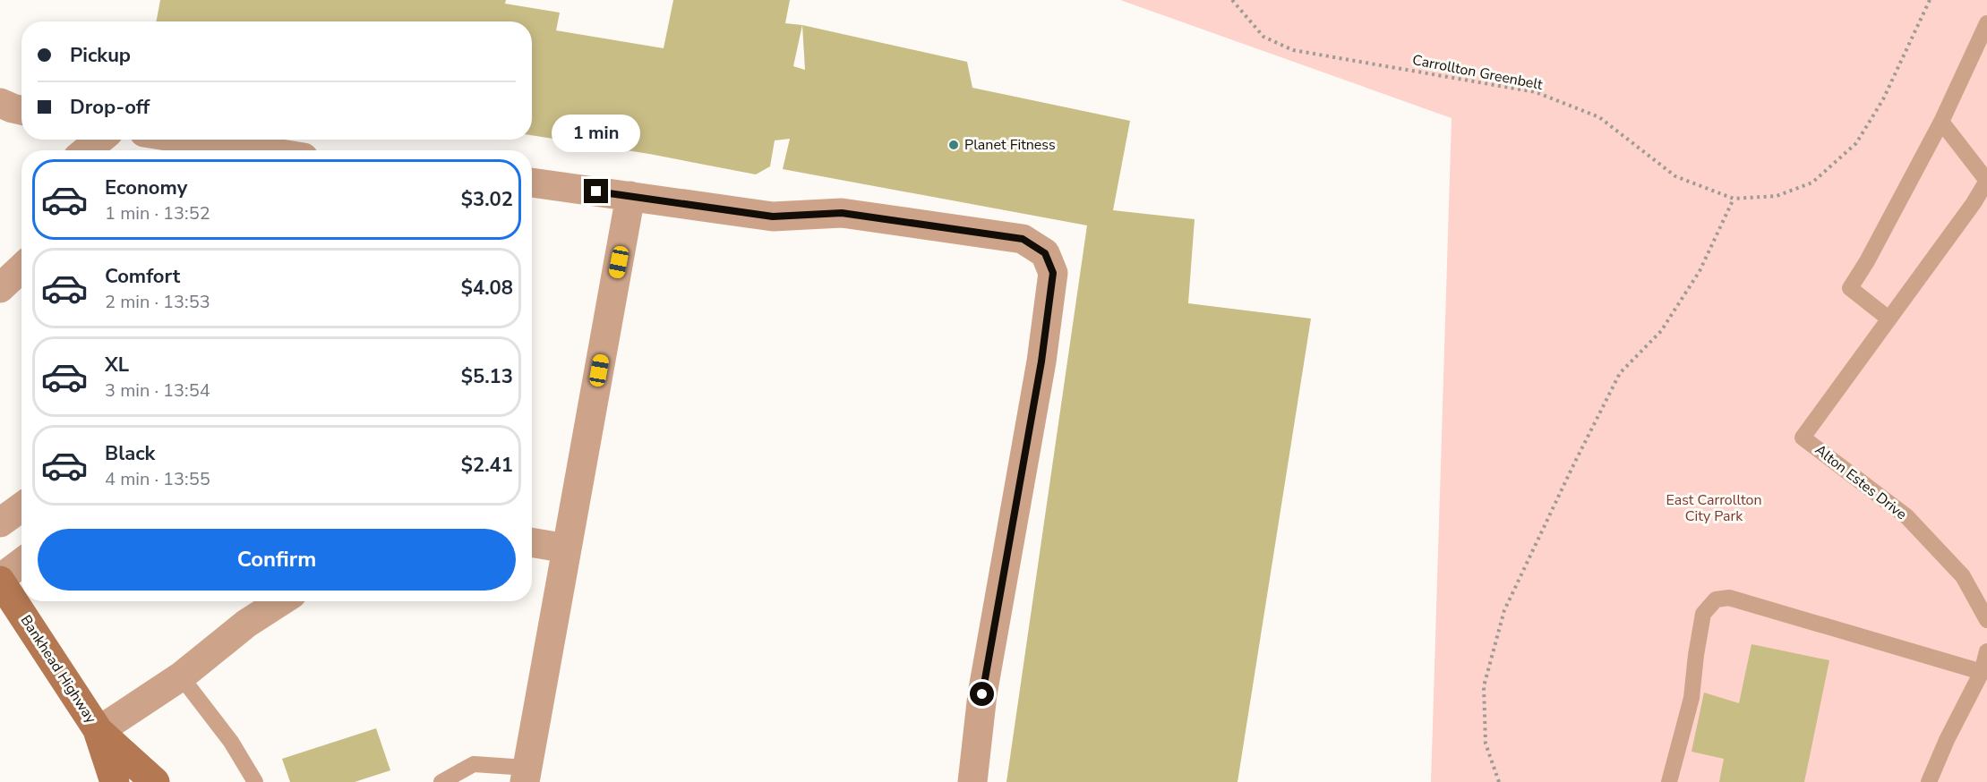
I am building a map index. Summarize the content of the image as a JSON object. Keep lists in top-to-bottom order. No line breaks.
{"streets":{"main road":["Bankhead Highway"],"lane":["Alton Estes Drive"],"path":["Carrollton Greenbelt"]},"parks":["East Carrollton City Park"],"places":["Planet Fitness"],"page":{"banner":["Pickup","Drop-off"],"bubble":"1 min","list":[{"name":"Economy","note":"1 min · 13:52","value":"$3.02"},{"name":"Comfort","note":"2 min · 13:53","value":"$4.08"},{"name":"XL","note":"3 min · 13:54","value":"$5.13"},{"name":"Black","note":"4 min · 13:55","value":"$2.41"}],"buttons":"Confirm"}}
